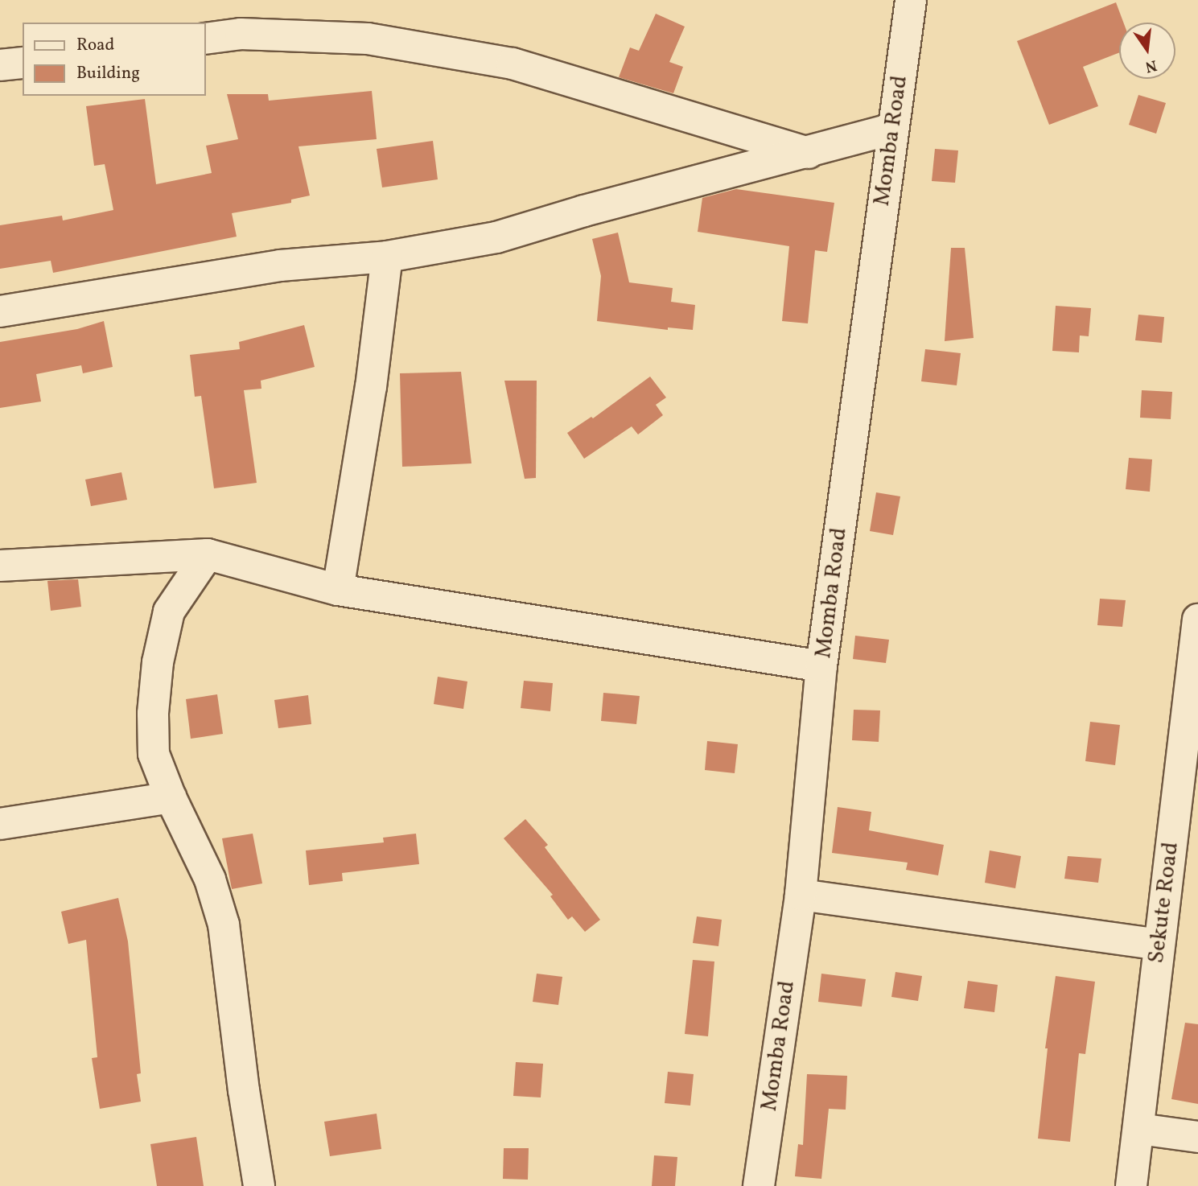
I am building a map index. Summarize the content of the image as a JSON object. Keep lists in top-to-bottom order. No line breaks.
{"streets":{"street":["Momba Road","Sekute Road"]},"legend":["Road","Building"],"north":"bottom"}
